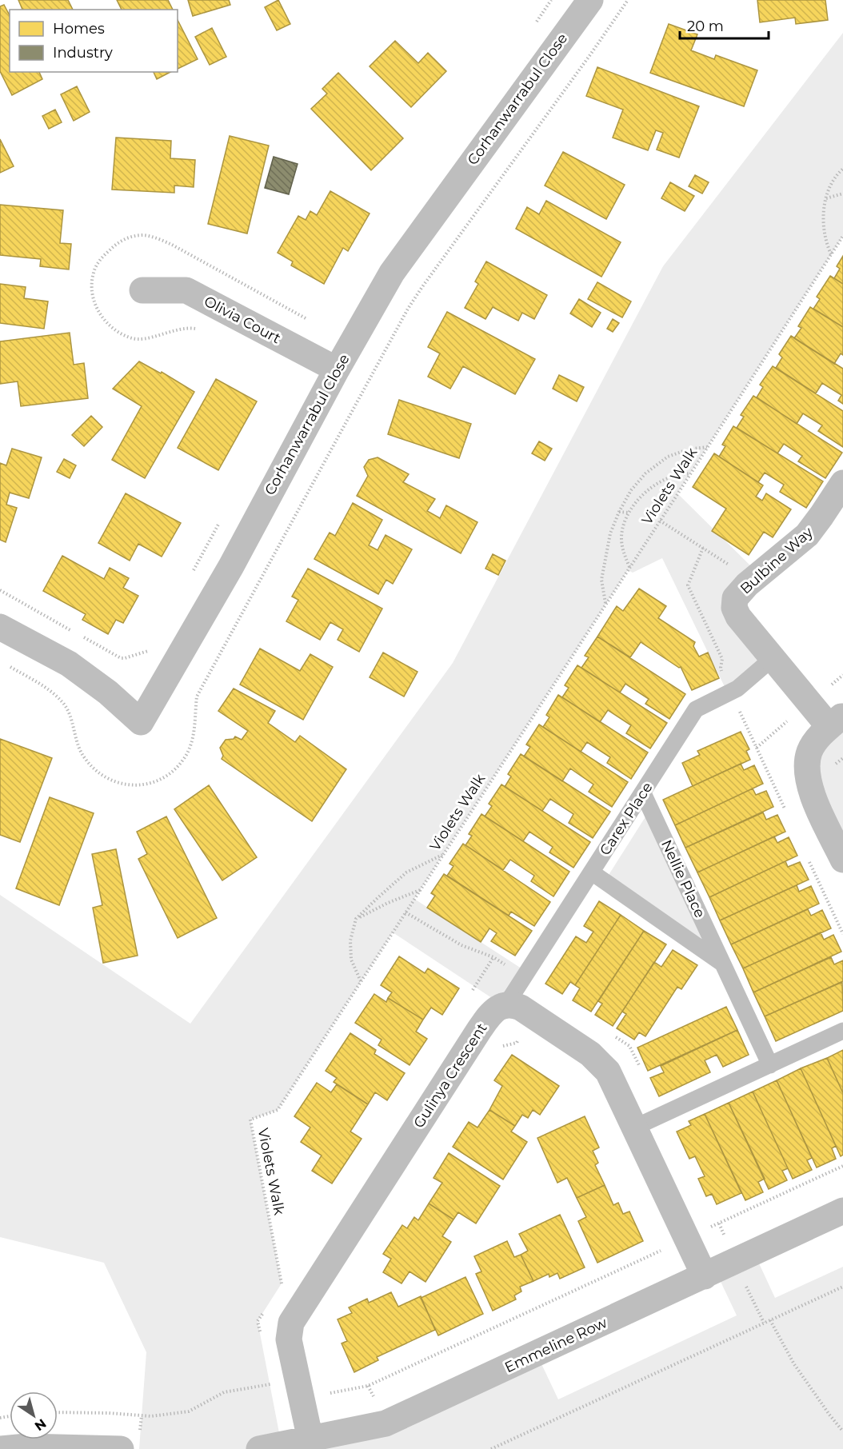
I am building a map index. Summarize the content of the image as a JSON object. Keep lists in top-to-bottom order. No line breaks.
{"streets":{"street":["Corhanwarrabul Close","Olivia Court","Bulbine Way","Gulinya Crescent","Emmeline Row"],"lane":["Carex Place","Nellie Place"],"path":["Violets Walk"]},"crossings":[["Corhanwarrabul Close","Olivia Court"],["Bulbine Way","Carex Place"],["Carex Place","Nellie Place"],["Carex Place","Gulinya Crescent"],["Gulinya Crescent","Emmeline Row"]],"legend":["Homes","Industry"],"scale_bar":"20 m","north":"bottom right"}
